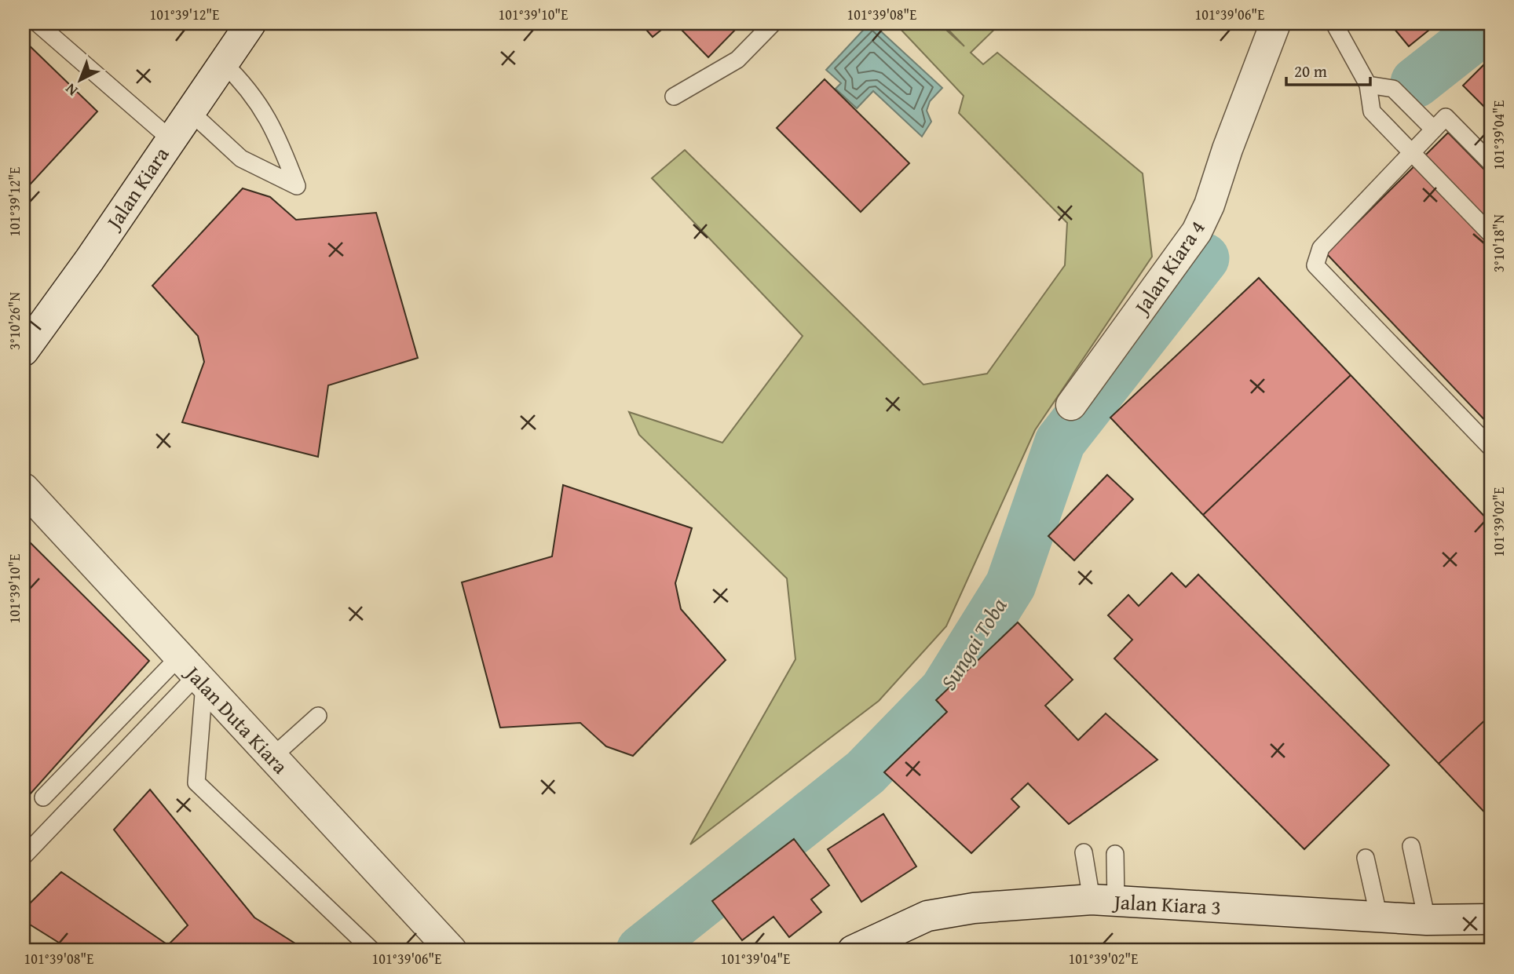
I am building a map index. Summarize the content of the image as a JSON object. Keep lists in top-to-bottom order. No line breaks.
{"streets":{"street":["Jalan Kiara","Jalan Kiara 4","Jalan Duta Kiara","Jalan Kiara 3"]},"water":["Sungai Toba"],"scale_bar":"20 m","north":"bottom left","coordinates":["101°39'12\"E","101°39'10\"E","101°39'08\"E","101°39'06\"E","101°39'04\"E","3°10'18\"N","3°10'26\"N","101°39'02\"E"]}
